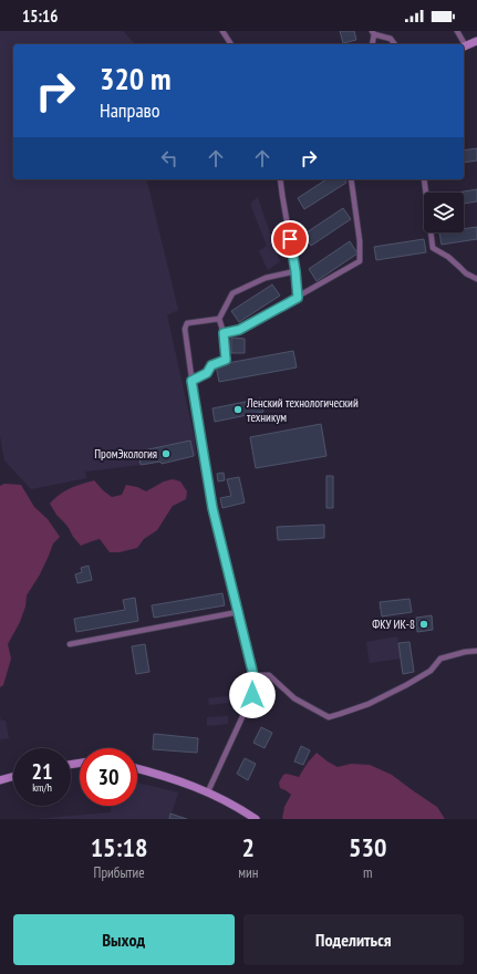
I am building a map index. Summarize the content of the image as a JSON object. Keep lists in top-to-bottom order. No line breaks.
{"places":["Ленский технологический техникум","ПромЭкология","ФКУ ИК-8"],"page":{"status":"15:16","turn":["320 m","Направо"],"speed":"21 km/h","limit":"30","eta":["15:18","Прибытие","2","мин","530","m"],"buttons":["Выход","Поделиться"]}}
